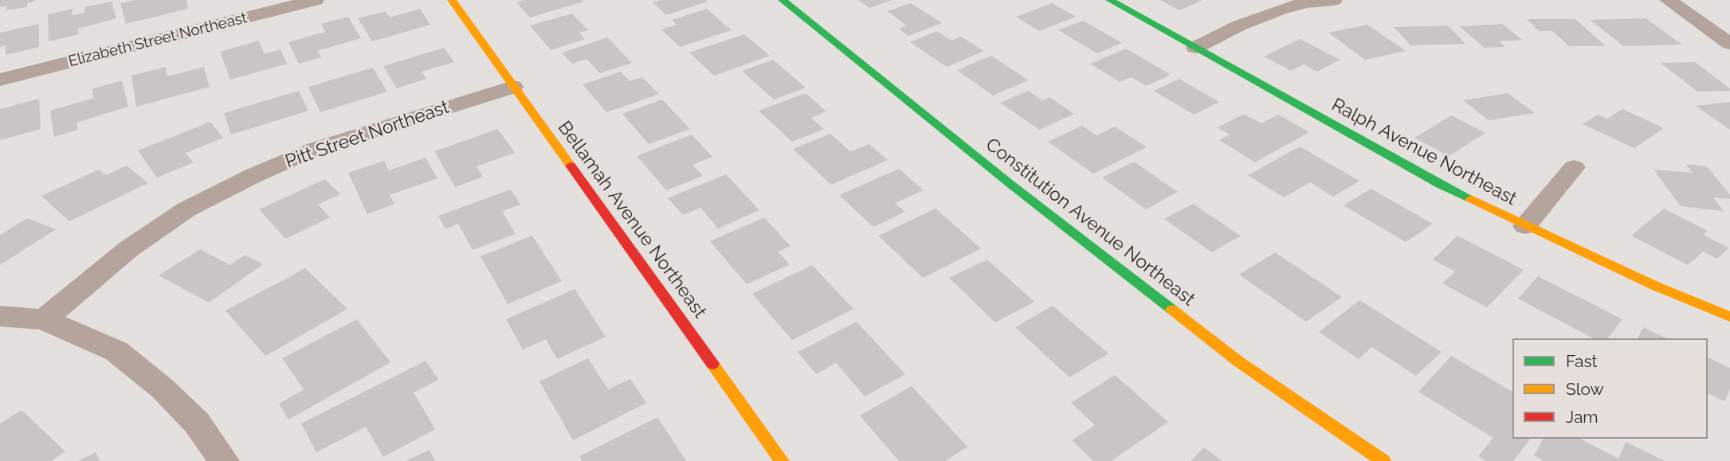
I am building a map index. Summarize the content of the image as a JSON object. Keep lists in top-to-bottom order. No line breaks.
{"streets":{"street":["Elizabeth Street Northeast","Pitt Street Northeast","Ralph Avenue Northeast","Bellamah Avenue Northeast","Constitution Avenue Northeast"]},"crossings":[["Pitt Street Northeast","Bellamah Avenue Northeast"]],"legend":["Fast","Slow","Jam"]}
